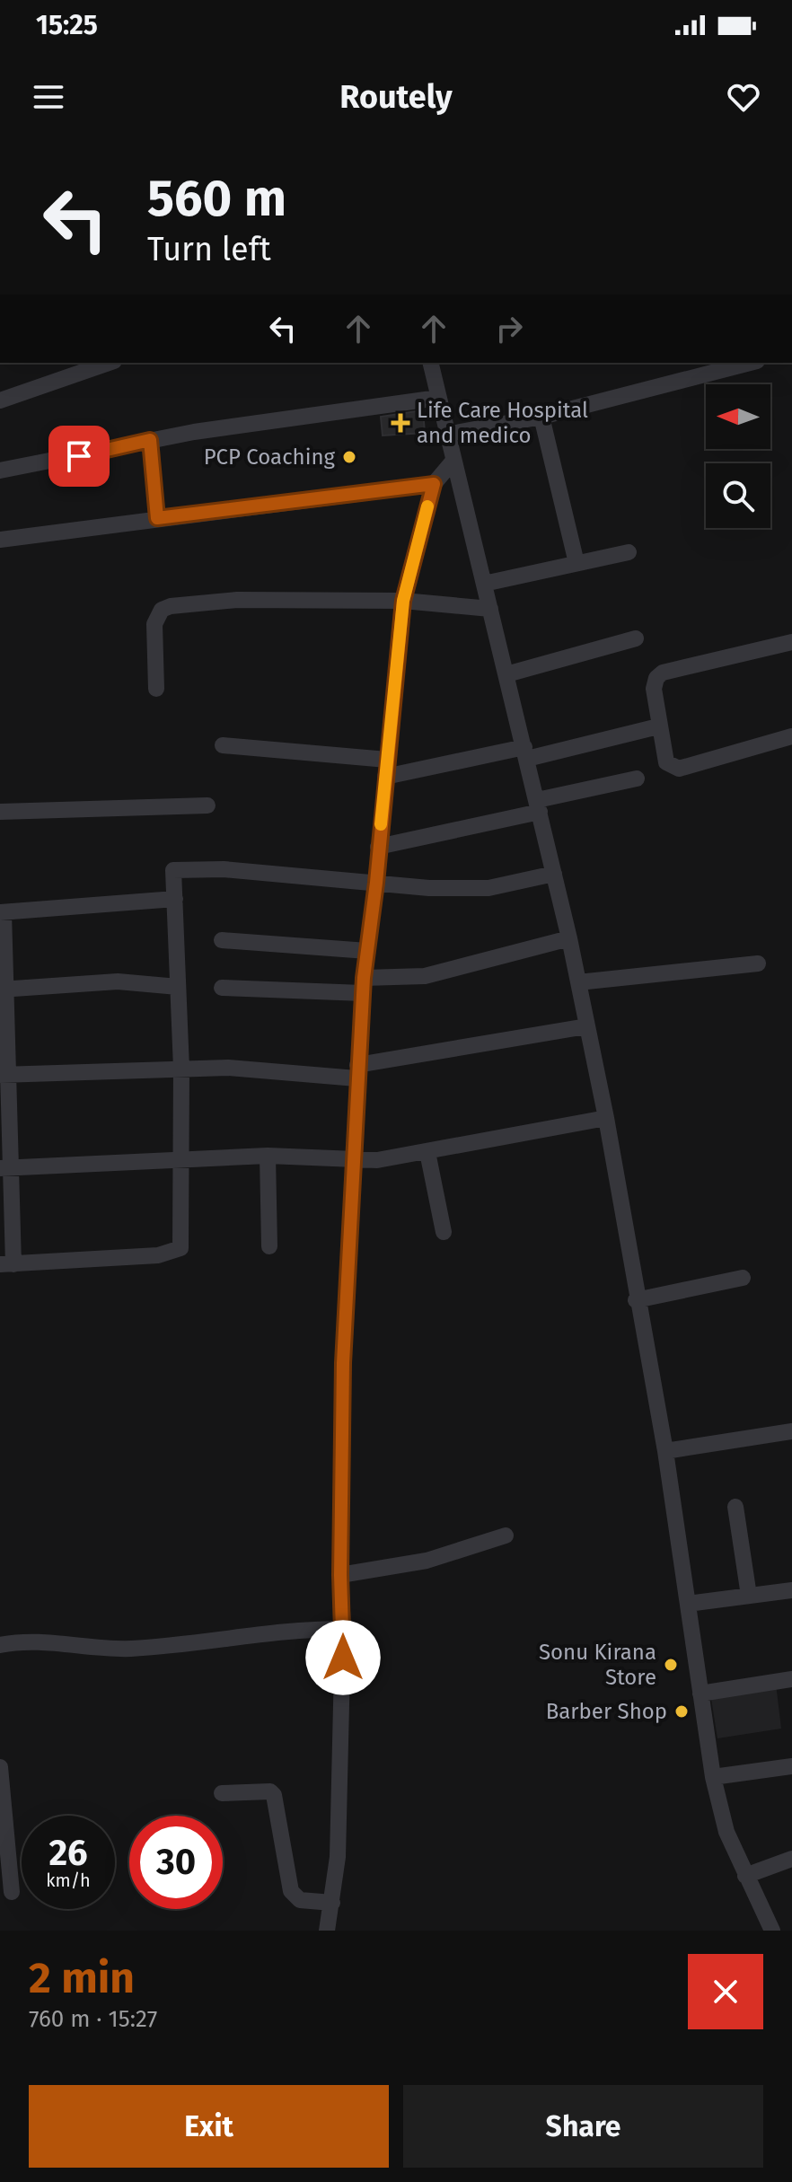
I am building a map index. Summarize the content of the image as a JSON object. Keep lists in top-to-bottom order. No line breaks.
{"places":{"health":["Life Care Hospital and medico"],"other":["PCP Coaching","Sonu Kirana Store","Barber Shop"]},"north":"left","page":{"status":"15:25","header":"Routely","turn":["560 m","Turn left"],"speed":"26 km/h","limit":"30","heading":["2 min","760 m · 15:27"],"buttons":["Exit","Share"]}}
